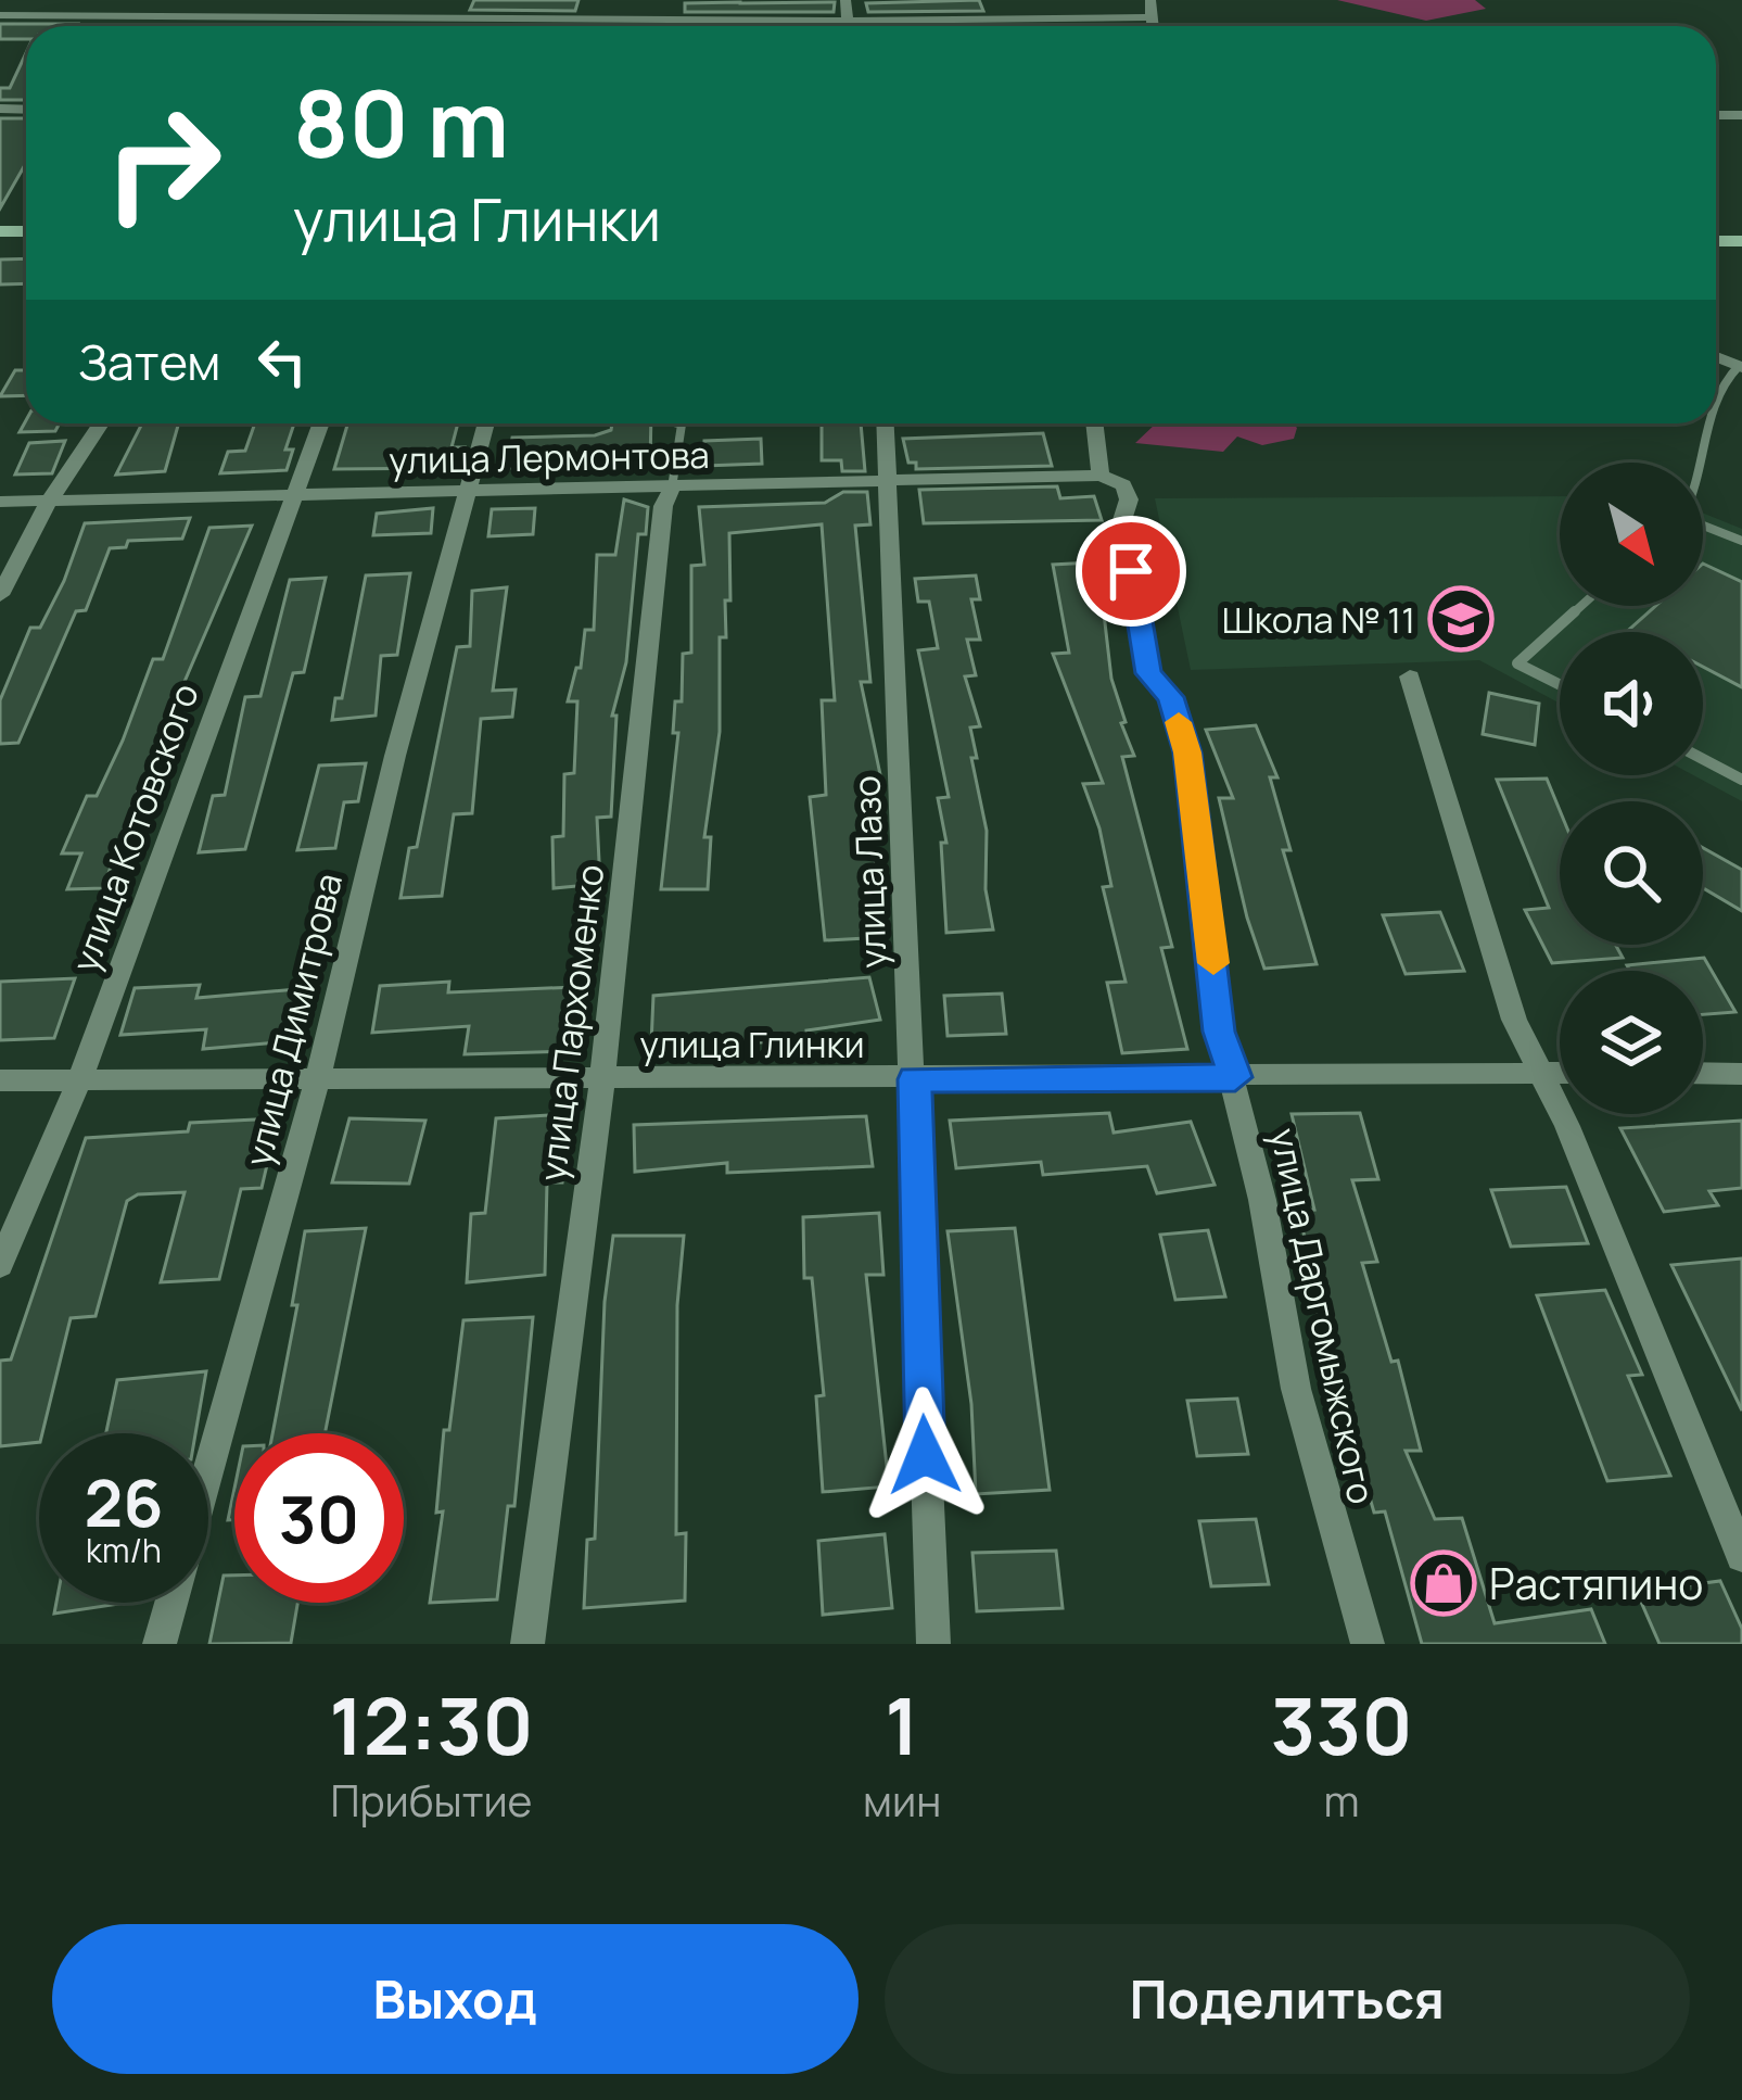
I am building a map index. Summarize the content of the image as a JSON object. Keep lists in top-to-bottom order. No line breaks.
{"streets":{"street":["улица Лермонтова","улица Котовского","улица Лазо","улица Димитрова","улица Пархоменко","улица Глинки","улица Даргомыжского"]},"crossings":[["улица Лермонтова","улица Котовского"],["улица Лермонтова","улица Лазо"],["улица Лермонтова","улица Димитрова"],["улица Лермонтова","улица Пархоменко"],["улица Лермонтова","улица Даргомыжского"],["улица Котовского","улица Глинки"],["улица Лазо","улица Глинки"],["улица Димитрова","улица Глинки"],["улица Пархоменко","улица Глинки"],["улица Глинки","улица Даргомыжского"]],"places":{"school or university":["Школа № 11"],"shop":["Растяпино"]},"north":"bottom right","page":{"turn":["80 m","улица Глинки"],"then":"Затем","speed":"26 km/h","limit":"30","eta":["12:30","Прибытие","1","мин","330","m"],"buttons":["Выход","Поделиться"]}}
